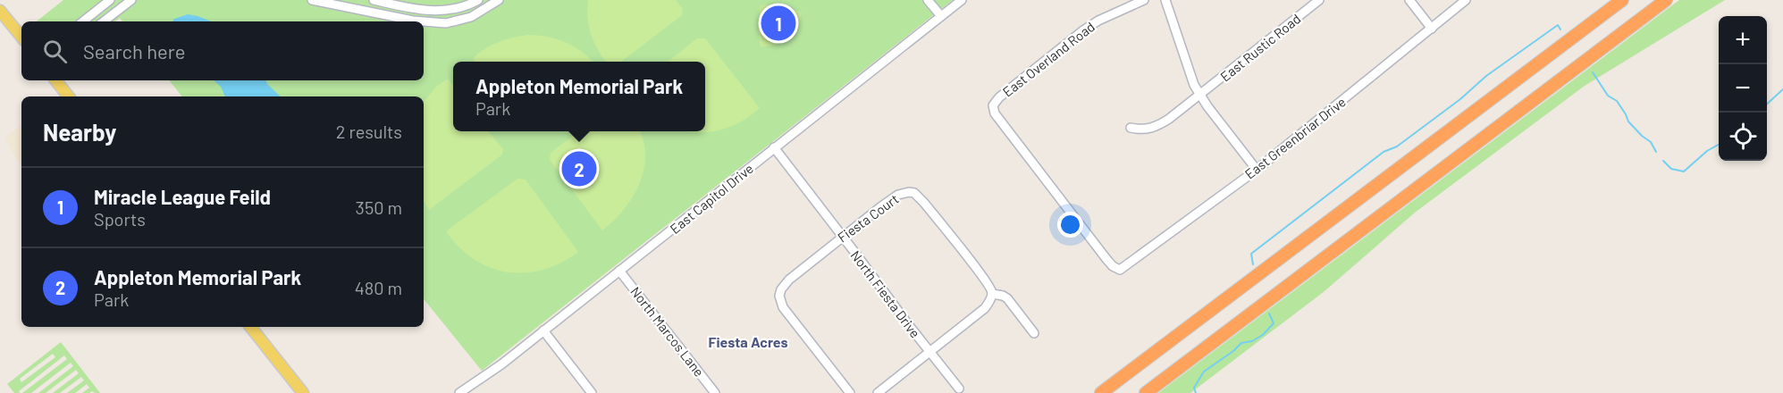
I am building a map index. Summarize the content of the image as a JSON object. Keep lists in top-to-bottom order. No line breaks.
{"streets":{"street":["East Rustic Road","East Overland Road","East Greenbriar Drive","East Capitol Drive","Fiesta Court","North Fiesta Drive","North Marcos Lane"]},"crossings":[["East Overland Road","East Greenbriar Drive"],["East Capitol Drive","North Fiesta Drive"],["East Capitol Drive","North Marcos Lane"],["Fiesta Court","North Fiesta Drive"]],"districts":["Fiesta Acres"],"page":{"pins":["1","2"],"map_buttons":["+","−"],"search":"Search here","popup":["Appleton Memorial Park","Park"],"heading":["Nearby","2 results"],"list":[{"mark":"1","name":"Miracle League Feild","note":"Sports","value":"350 m"},{"mark":"2","name":"Appleton Memorial Park","note":"Park","value":"480 m"}]}}
